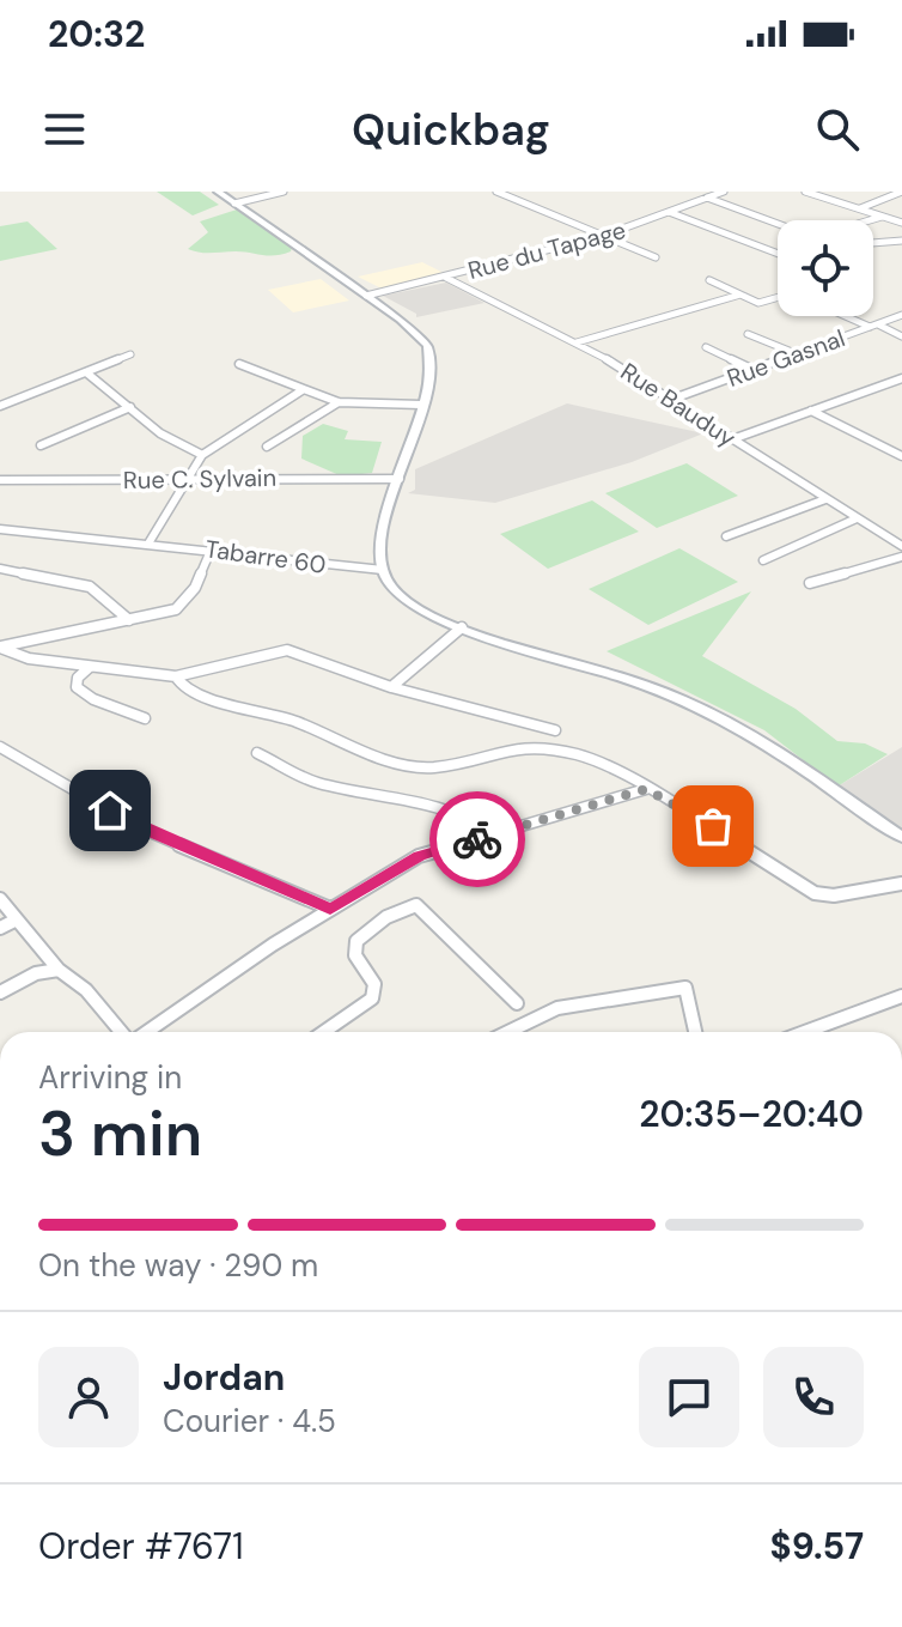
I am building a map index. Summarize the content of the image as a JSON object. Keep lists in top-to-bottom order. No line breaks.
{"streets":{"street":["Rue du Tapage","Rue Gasnal","Rue Bauduy","Rue C. Sylvain","Tabarre 60"]},"crossings":[["Rue du Tapage","Rue Bauduy"],["Rue Gasnal","Rue Bauduy"]],"page":{"status":"20:32","header":"Quickbag","heading":["3 min","Arriving in","20:35–20:40"],"panel":["Jordan","Courier · 4.5","Order #7671","$9.57"],"bar":"On the way · 290 m"}}
